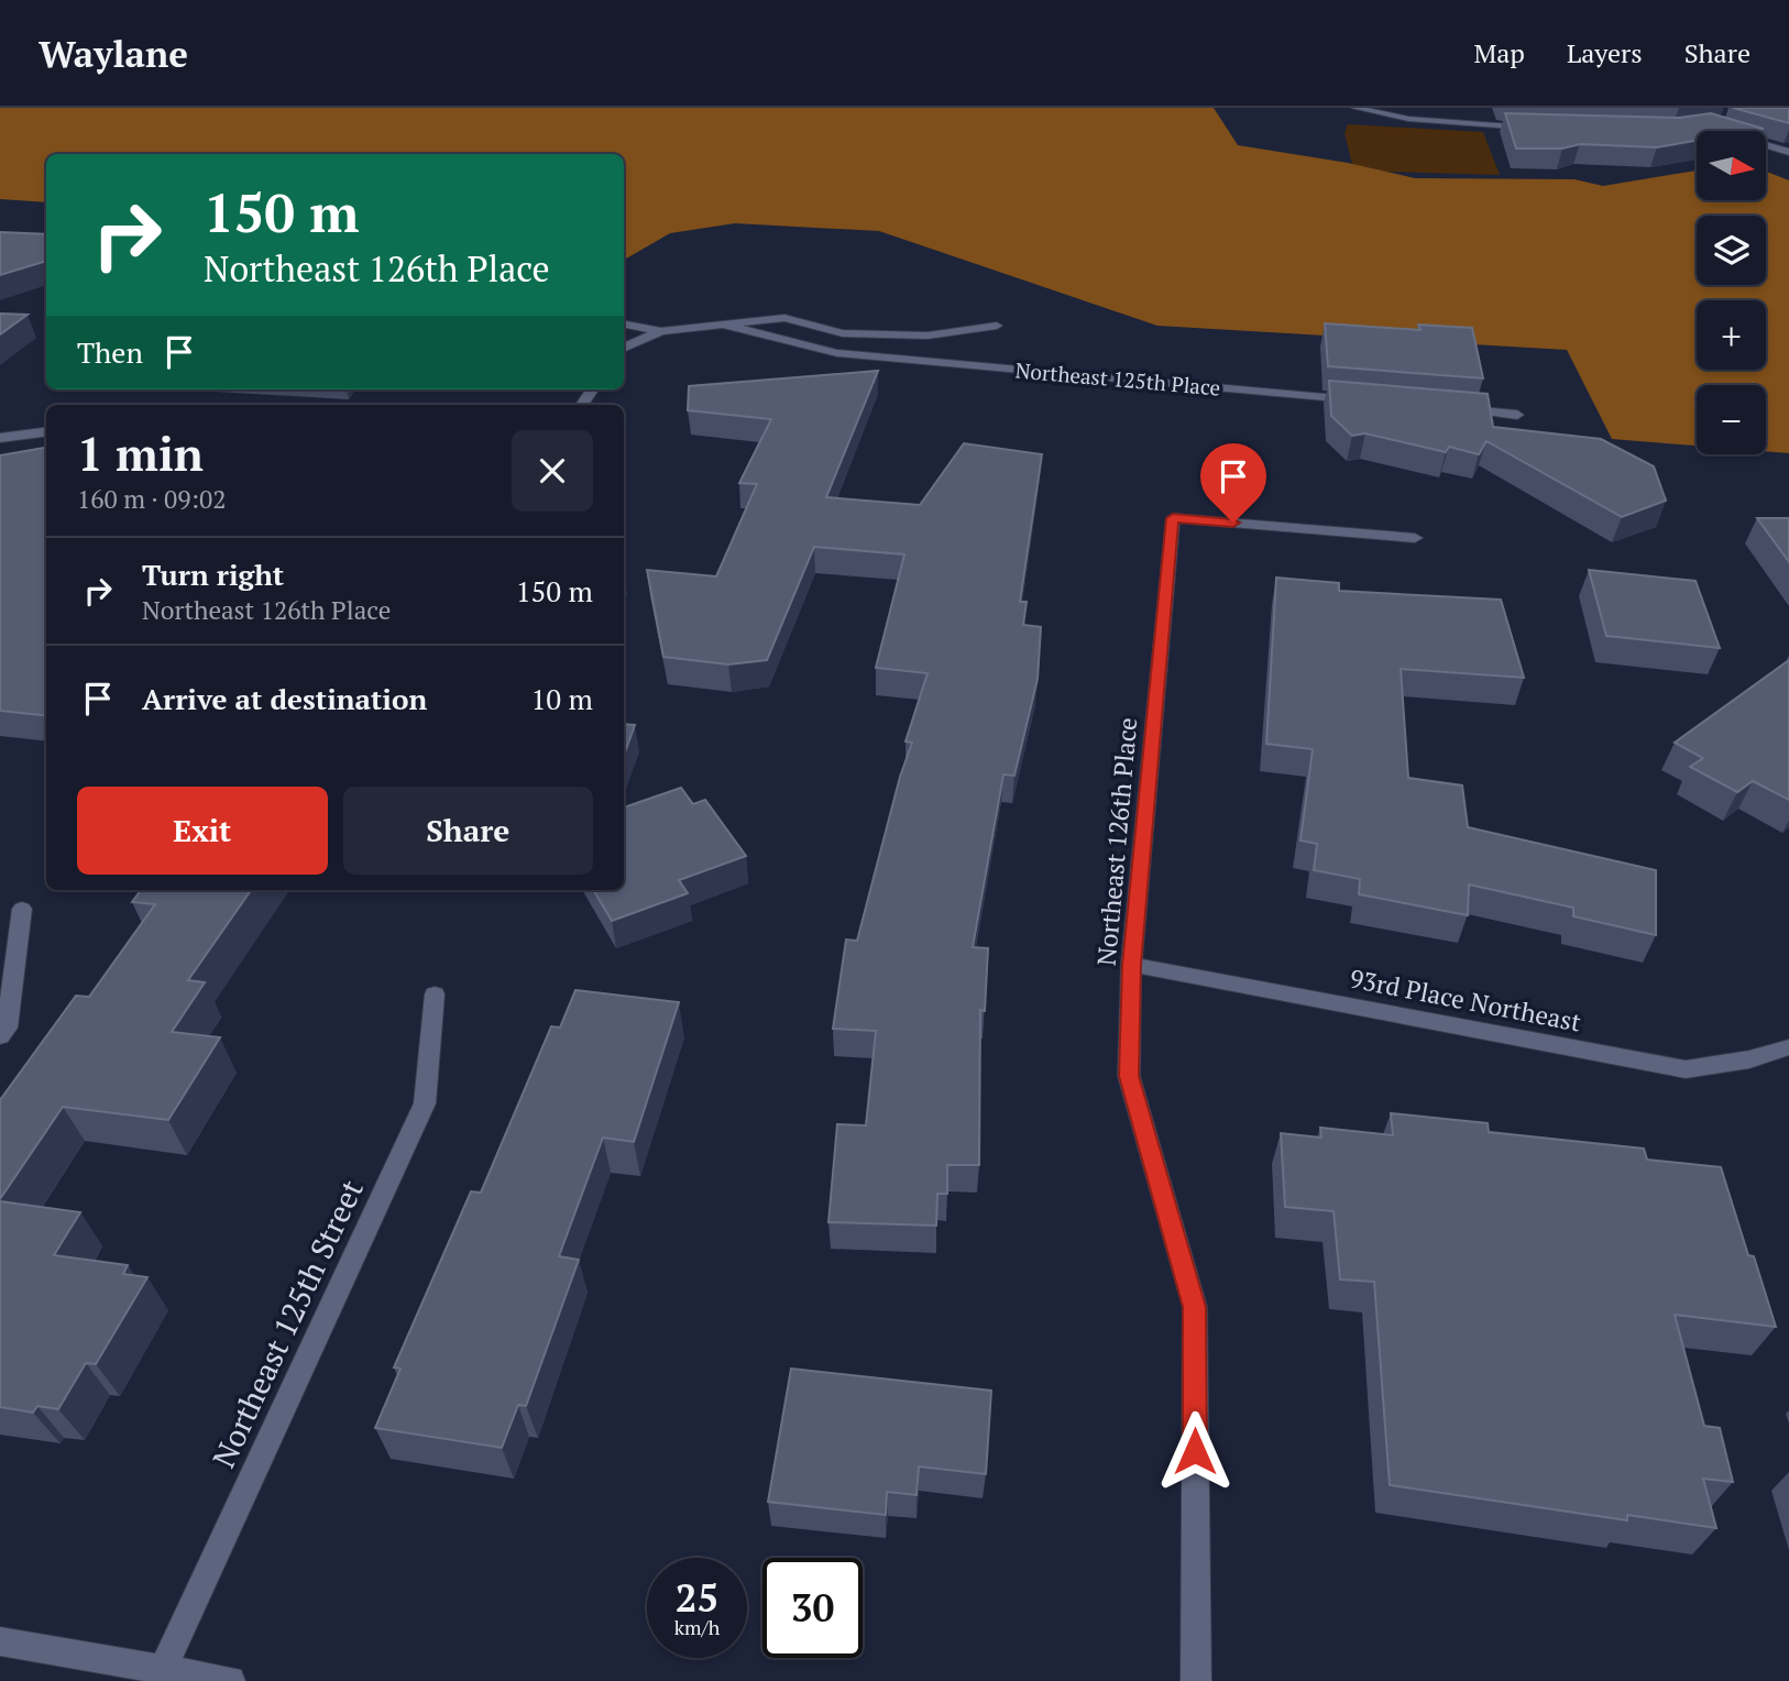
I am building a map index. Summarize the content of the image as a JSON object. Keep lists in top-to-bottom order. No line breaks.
{"streets":{"street":["Northeast 125th Place","Northeast 126th Place","93rd Place Northeast","Northeast 125th Street"]},"crossings":[["Northeast 126th Place","93rd Place Northeast"]],"north":"right","page":{"header":"Waylane","nav":["Map","Layers","Share"],"map_buttons":["+","−"],"turn":["150 m","Northeast 126th Place"],"then":"Then","heading":["1 min","160 m · 09:02"],"list":[{"name":"Turn right","note":"Northeast 126th Place","value":"150 m"},{"name":"Arrive at destination","value":"10 m"}],"buttons":["Exit","Share"],"speed":"25 km/h","limit":"30"}}
